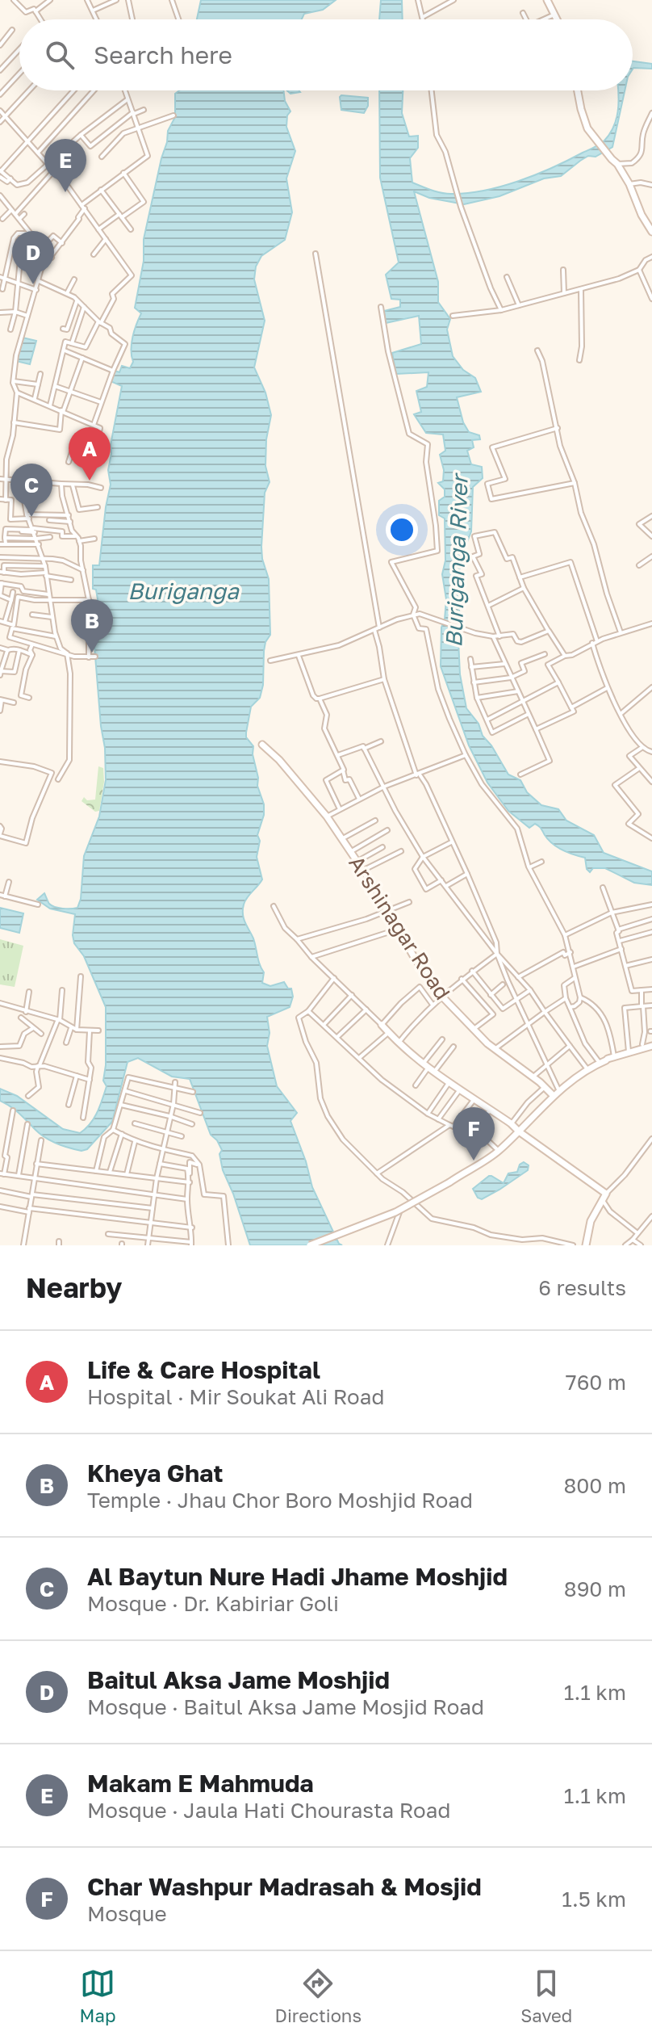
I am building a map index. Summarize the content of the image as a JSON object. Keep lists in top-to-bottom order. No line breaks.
{"streets":{"street":["Arshinagar Road"]},"water":["Buriganga River","Buriganga"],"page":{"search":"Search here","pins":["E","D","A","C","B","F"],"heading":["Nearby","6 results"],"list":[{"mark":"A","name":"Life & Care Hospital","note":"Hospital · Mir Soukat Ali Road","value":"760 m"},{"mark":"B","name":"Kheya Ghat","note":"Temple · Jhau Chor Boro Moshjid Road","value":"800 m"},{"mark":"C","name":"Al Baytun Nure Hadi Jhame Moshjid","note":"Mosque · Dr. Kabiriar Goli","value":"890 m"},{"mark":"D","name":"Baitul Aksa Jame Moshjid","note":"Mosque · Baitul Aksa Jame Mosjid Road","value":"1.1 km"},{"mark":"E","name":"Makam E Mahmuda","note":"Mosque · Jaula Hati Chourasta Road","value":"1.1 km"},{"mark":"F","name":"Char Washpur Madrasah & Mosjid","note":"Mosque","value":"1.5 km"}],"nav":["Map","Directions","Saved"]}}
